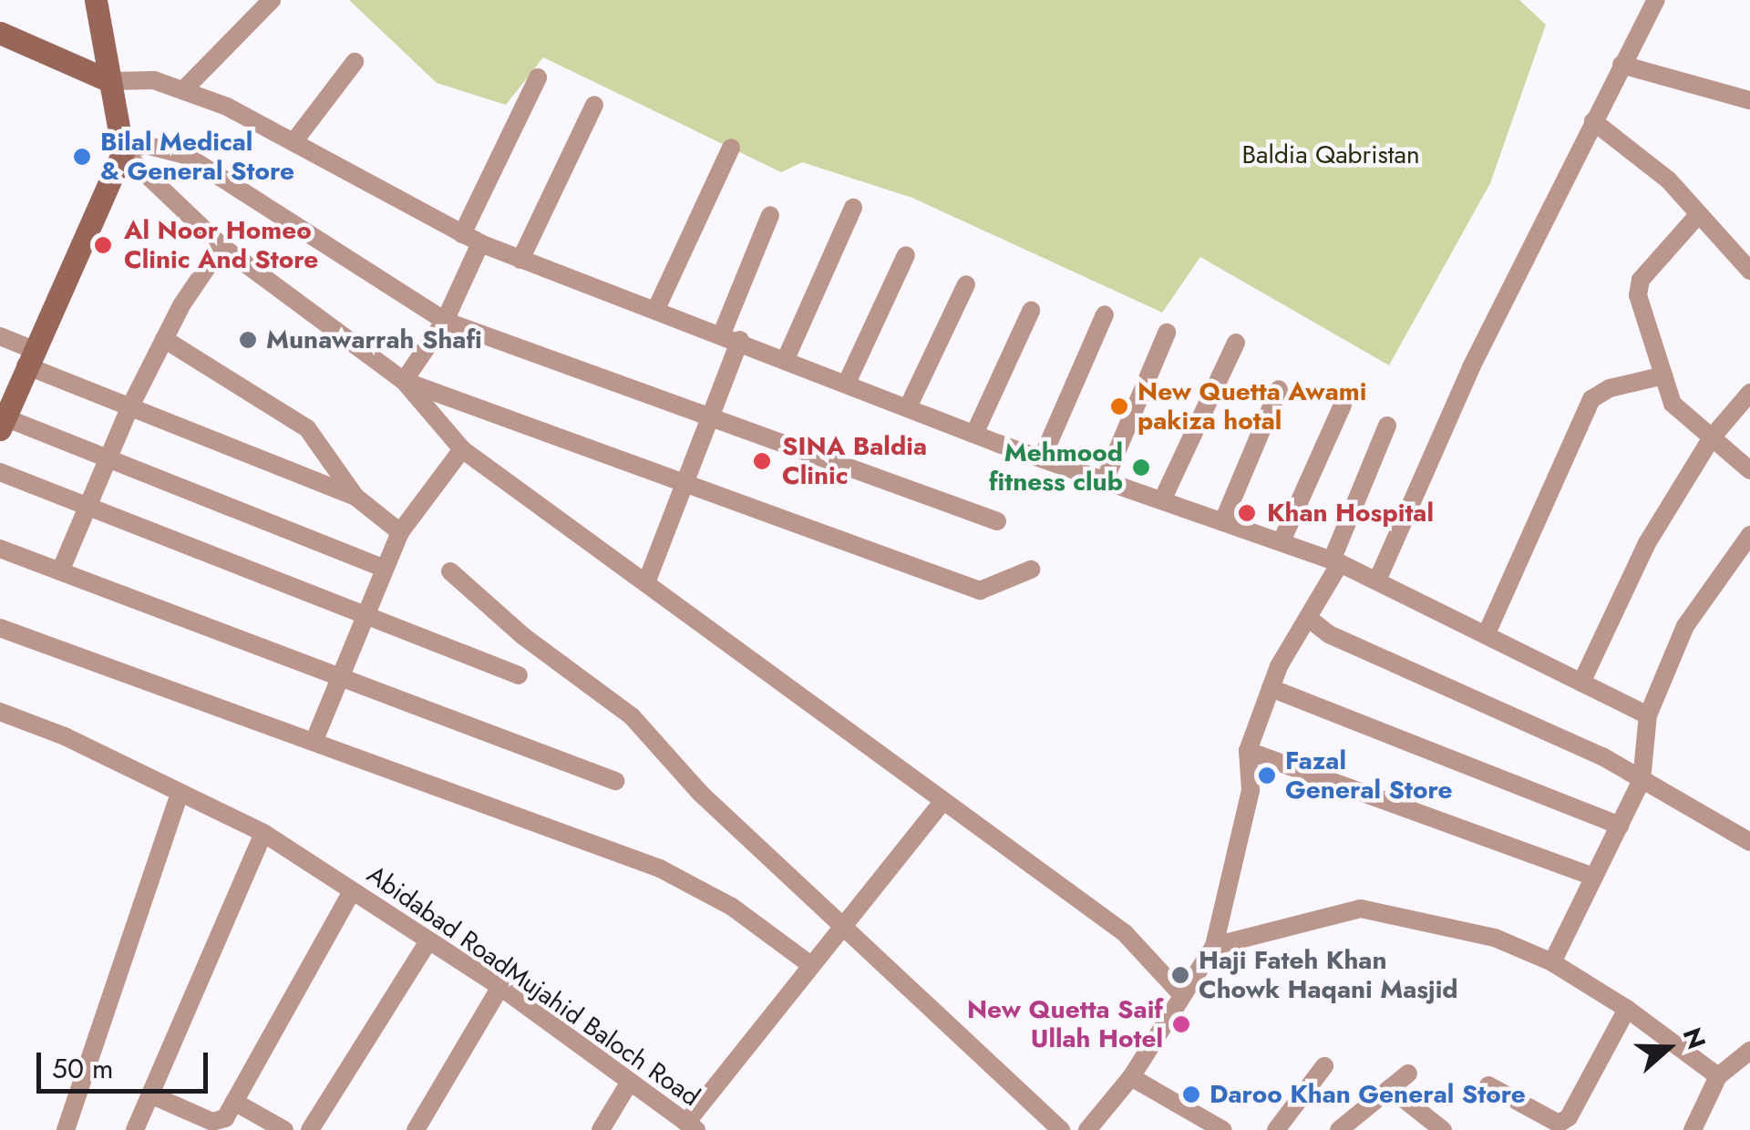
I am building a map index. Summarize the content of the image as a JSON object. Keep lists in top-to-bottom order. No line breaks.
{"streets":{"street":["Abidabad RoadMujahid Baloch Road"]},"parks":["Baldia Qabristan"],"places":["Bilal Medical & General Store","Al Noor Homeo Clinic And Store","Munawarrah Shafi","New Quetta Awami pakiza hotal","SINA Baldia Clinic","Mehmood fitness club","Khan Hospital","Fazal General Store","Haji Fateh Khan Chowk Haqani Masjid","New Quetta Saif Ullah Hotel","Daroo Khan General Store"],"scale_bar":"50 m","north":"right"}
